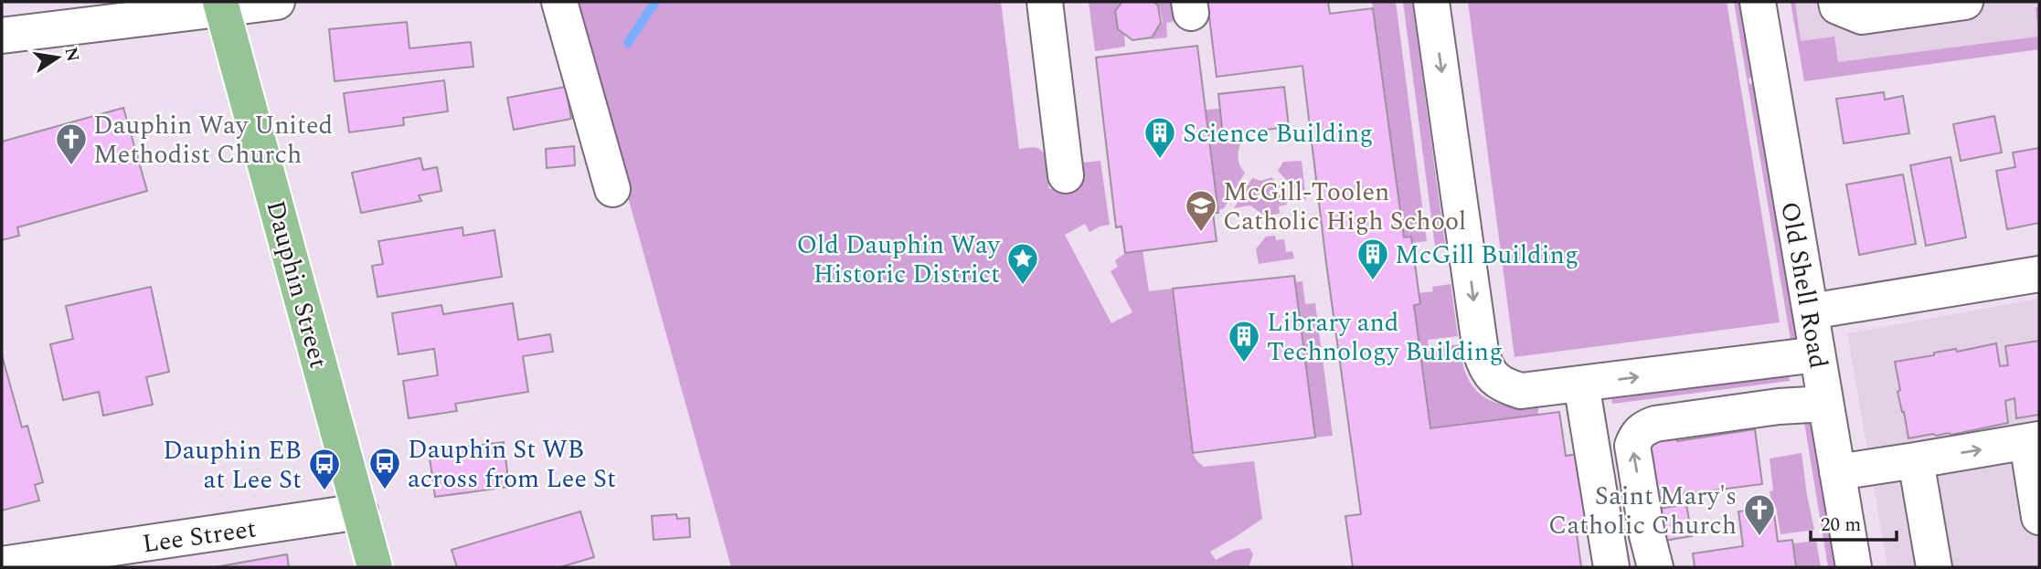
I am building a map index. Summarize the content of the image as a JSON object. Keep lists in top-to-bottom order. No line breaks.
{"streets":{"main road":["Dauphin Street"],"street":["Old Shell Road","Lee Street"]},"crossings":[["Dauphin Street","Lee Street"]],"places":{"building":["Science Building","McGill Building","Library and Technology Building"],"church":["Dauphin Way United Methodist Church","Saint Mary's Catholic Church"],"school or university":["McGill-Toolen Catholic High School"],"place":["Old Dauphin Way Historic District"],"bus stop":["Dauphin St WB across from Lee St","Dauphin EB at Lee St"]},"scale_bar":"20 m","north":"right"}
